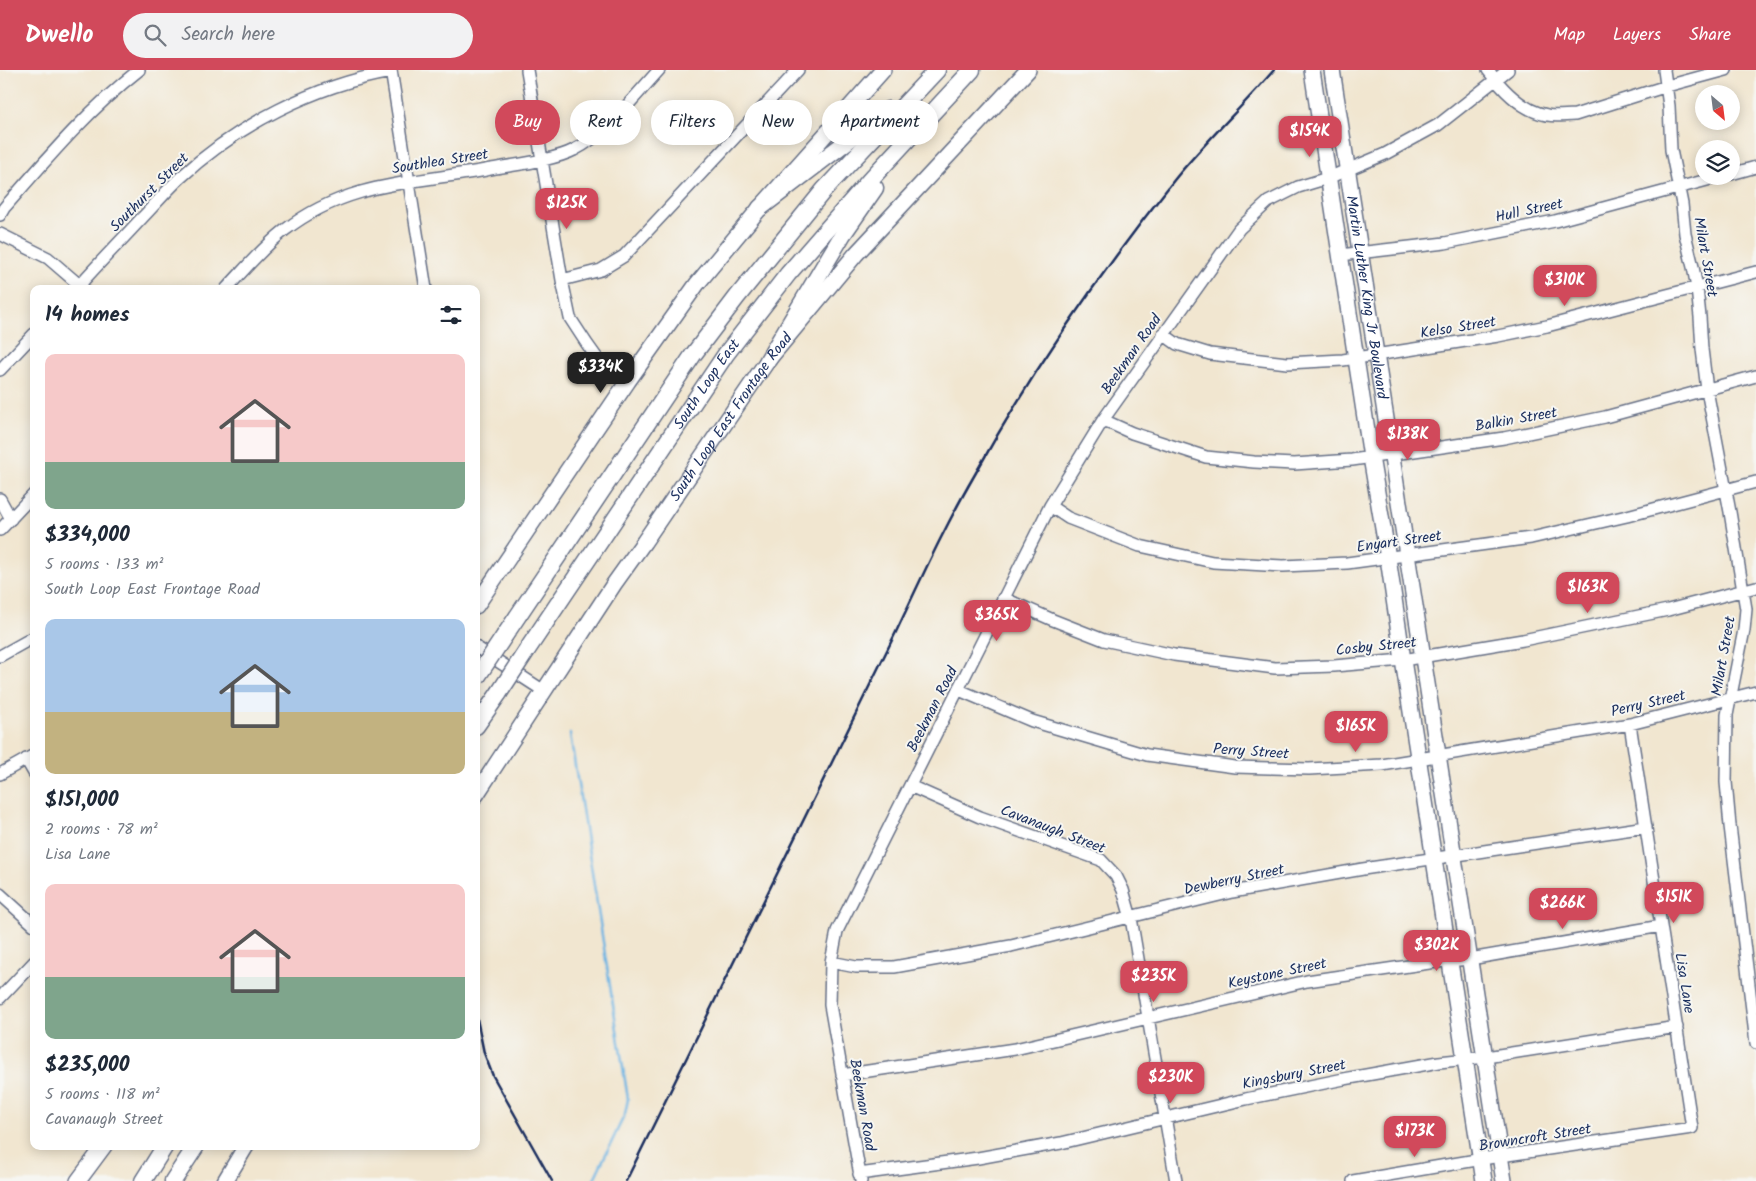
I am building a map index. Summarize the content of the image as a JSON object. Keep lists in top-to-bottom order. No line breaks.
{"streets":{"highway":["South Loop East"],"main road":["Martin Luther King Jr Boulevard","South Loop East Frontage Road"],"street":["Southlea Street","Southurst Street","Hull Street","Milart Street","Kelso Street","Beekman Road","Balkin Street","Enyart Street","Cosby Street","Perry Street","Cavanaugh Street","Dewberry Street","Keystone Street","Lisa Lane","Kingsbury Street","Browncroft Street"]},"crossings":[["Hull Street","Milart Street"],["Hull Street","Martin Luther King Jr Boulevard"],["Milart Street","Kelso Street"],["Milart Street","Balkin Street"],["Milart Street","Enyart Street"],["Milart Street","Cosby Street"],["Milart Street","Perry Street"],["Martin Luther King Jr Boulevard","Kelso Street"],["Martin Luther King Jr Boulevard","Beekman Road"],["Martin Luther King Jr Boulevard","Balkin Street"],["Martin Luther King Jr Boulevard","Enyart Street"],["Martin Luther King Jr Boulevard","Cosby Street"],["Martin Luther King Jr Boulevard","Perry Street"],["Martin Luther King Jr Boulevard","Dewberry Street"],["Martin Luther King Jr Boulevard","Keystone Street"],["Martin Luther King Jr Boulevard","Kingsbury Street"],["Martin Luther King Jr Boulevard","Browncroft Street"],["Kelso Street","Beekman Road"],["Beekman Road","Balkin Street"],["Beekman Road","Enyart Street"],["Beekman Road","Cosby Street"],["Beekman Road","Perry Street"],["Beekman Road","Cavanaugh Street"],["Beekman Road","Dewberry Street"],["Beekman Road","Keystone Street"],["Beekman Road","Kingsbury Street"],["Perry Street","Lisa Lane"],["Cavanaugh Street","Dewberry Street"],["Cavanaugh Street","Keystone Street"],["Cavanaugh Street","Kingsbury Street"],["Dewberry Street","Lisa Lane"],["Keystone Street","Lisa Lane"],["Lisa Lane","Kingsbury Street"],["Lisa Lane","Browncroft Street"]],"north":"bottom right","page":{"header":"Dwello","search":"Search here","nav":["Map","Layers","Share"],"chip":["Buy","Rent","Filters","New","Apartment"],"price":["$154K","$125K","$310K","$334K","$138K","$163K","$365K","$165K","$151K","$266K","$302K","$235K","$230K","$173K"],"heading":"14 homes","list":[{"name":"$334,000","note":"5 rooms · 133 m² · South Loop East Frontage Road"},{"name":"$151,000","note":"2 rooms · 78 m² · Lisa Lane"},{"name":"$235,000","note":"5 rooms · 118 m² · Cavanaugh Street"}]}}
